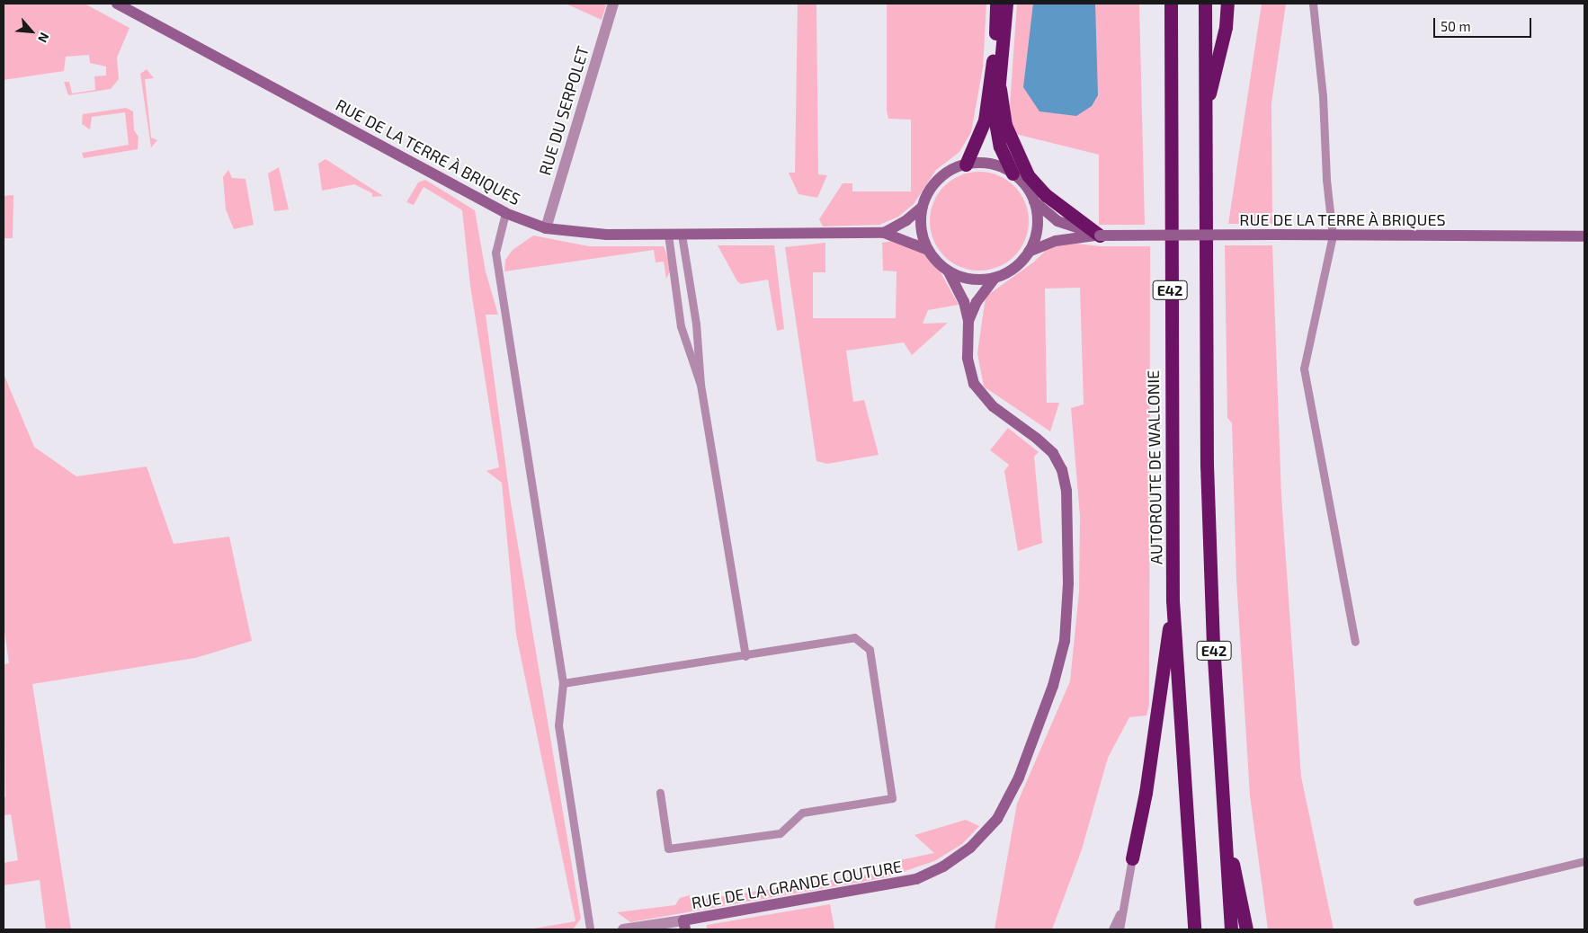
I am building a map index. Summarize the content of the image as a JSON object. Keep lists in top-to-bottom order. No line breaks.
{"streets":{"highway":["E42","AUTOROUTE DE WALLONIE"],"main road":["RUE DE LA TERRE À BRIQUES","RUE DE LA GRANDE COUTURE"],"street":["RUE DU SERPOLET"]},"crossings":[["RUE DU SERPOLET","RUE DE LA TERRE À BRIQUES"],["RUE DE LA TERRE À BRIQUES","RUE DE LA GRANDE COUTURE"]],"scale_bar":"50 m","north":"bottom right"}
